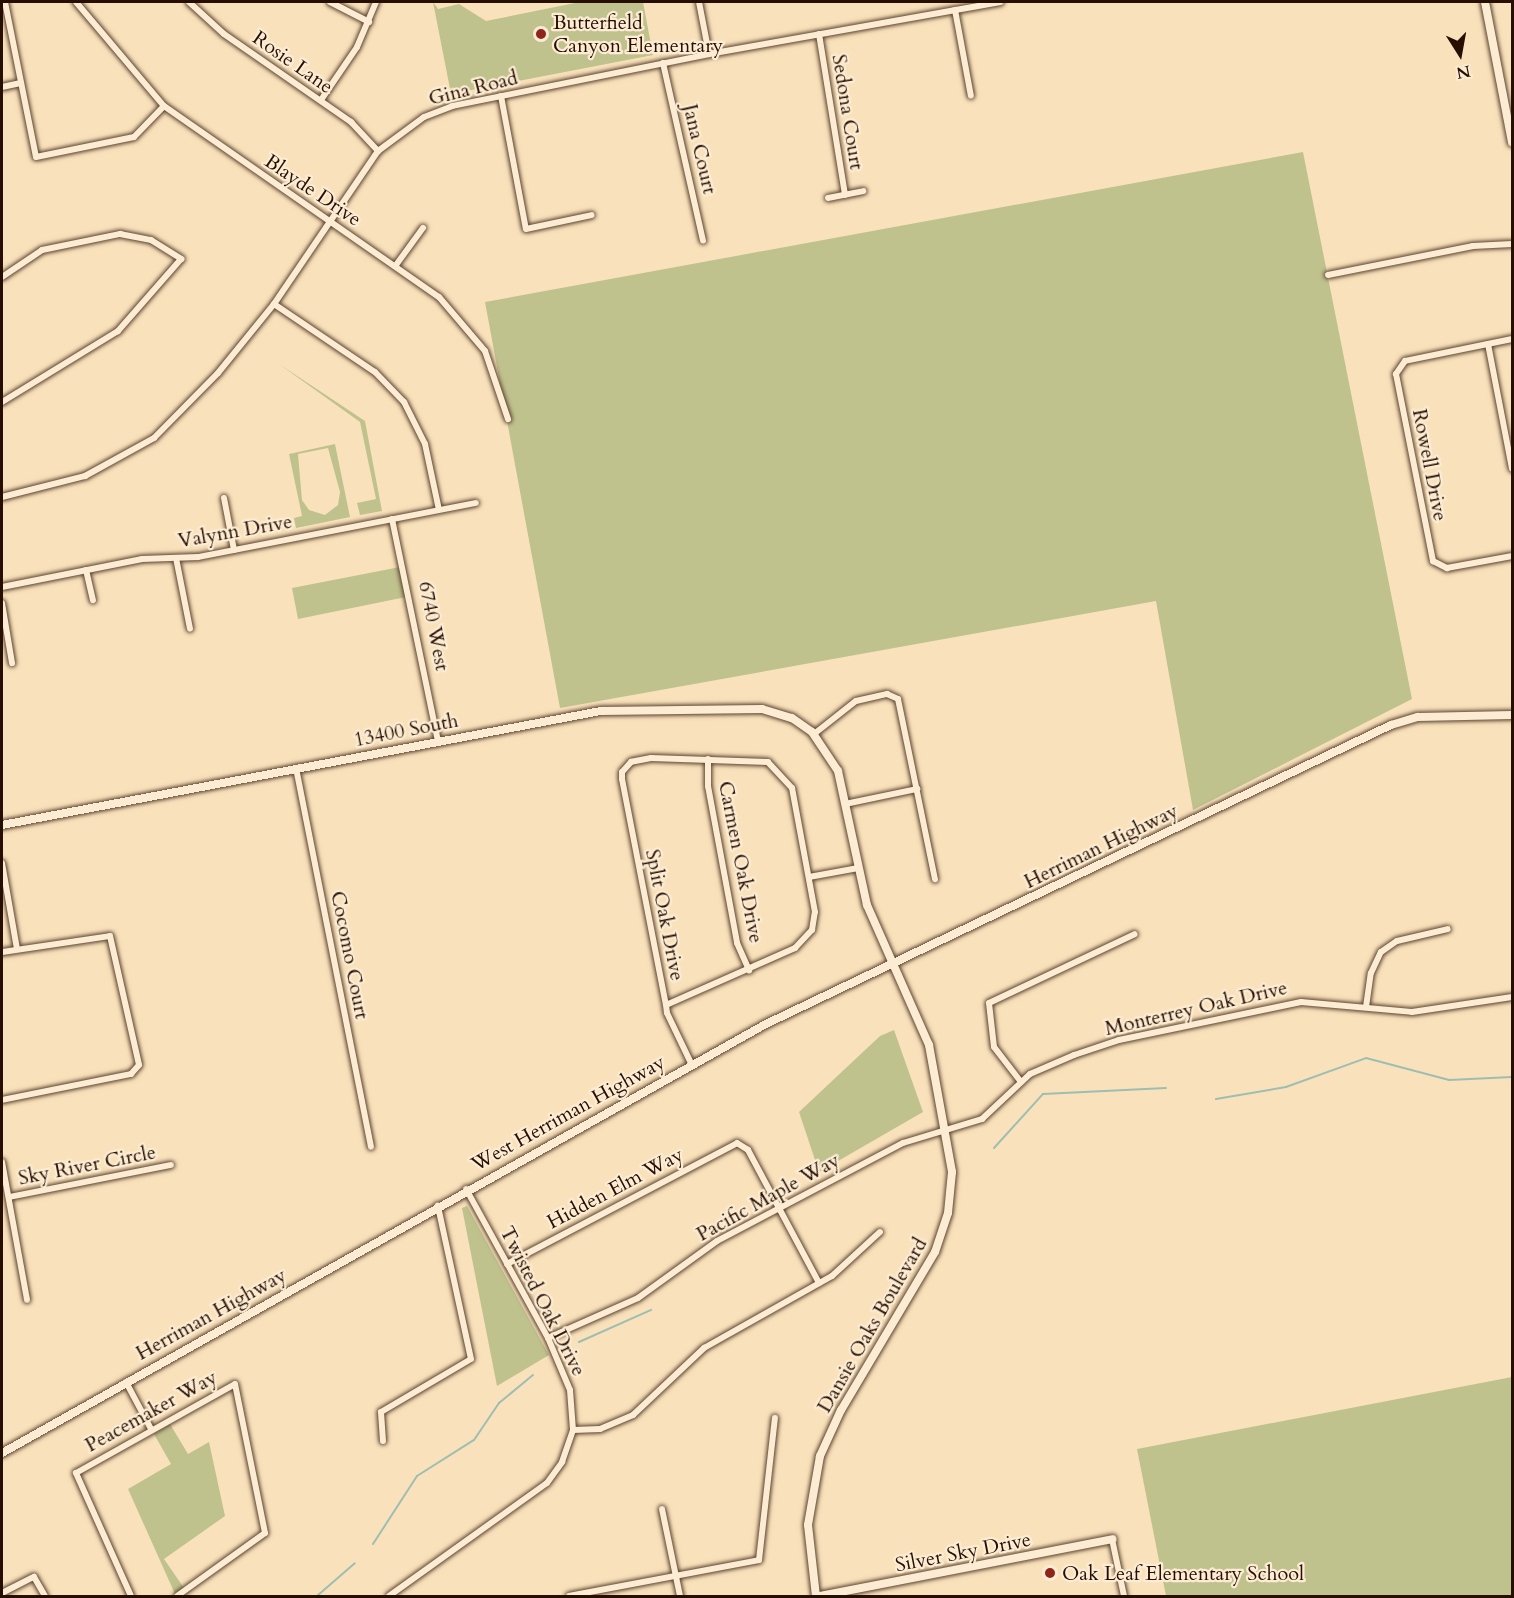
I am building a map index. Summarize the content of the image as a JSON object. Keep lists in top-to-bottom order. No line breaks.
{"streets":{"main road":["Herriman Highway","West Herriman Highway"],"street":["Rosie Lane","Gina Road","Sedona Court","Jana Court","Blayde Drive","Rowell Drive","Valynn Drive","6740 West","13400 South","Carmen Oak Drive","Split Oak Drive","Cocomo Court","Monterrey Oak Drive","Sky River Circle","Hidden Elm Way","Pacific Maple Way","Twisted Oak Drive","Dansie Oaks Boulevard","Peacemaker Way","Silver Sky Drive"]},"crossings":[["Rosie Lane","Gina Road"],["Gina Road","Sedona Court"],["Gina Road","Jana Court"],["Gina Road","Blayde Drive"],["Valynn Drive","6740 West"],["6740 West","13400 South"],["13400 South","Cocomo Court"],["13400 South","Dansie Oaks Boulevard"],["Herriman Highway","West Herriman Highway"],["Herriman Highway","Dansie Oaks Boulevard"],["Carmen Oak Drive","Split Oak Drive"],["Split Oak Drive","West Herriman Highway"],["Monterrey Oak Drive","Pacific Maple Way"],["Monterrey Oak Drive","Dansie Oaks Boulevard"],["West Herriman Highway","Twisted Oak Drive"],["Hidden Elm Way","Pacific Maple Way"],["Hidden Elm Way","Twisted Oak Drive"],["Pacific Maple Way","Twisted Oak Drive"],["Pacific Maple Way","Dansie Oaks Boulevard"],["Dansie Oaks Boulevard","Silver Sky Drive"]],"places":["Butterfield Canyon Elementary","Oak Leaf Elementary School"],"north":"bottom"}
